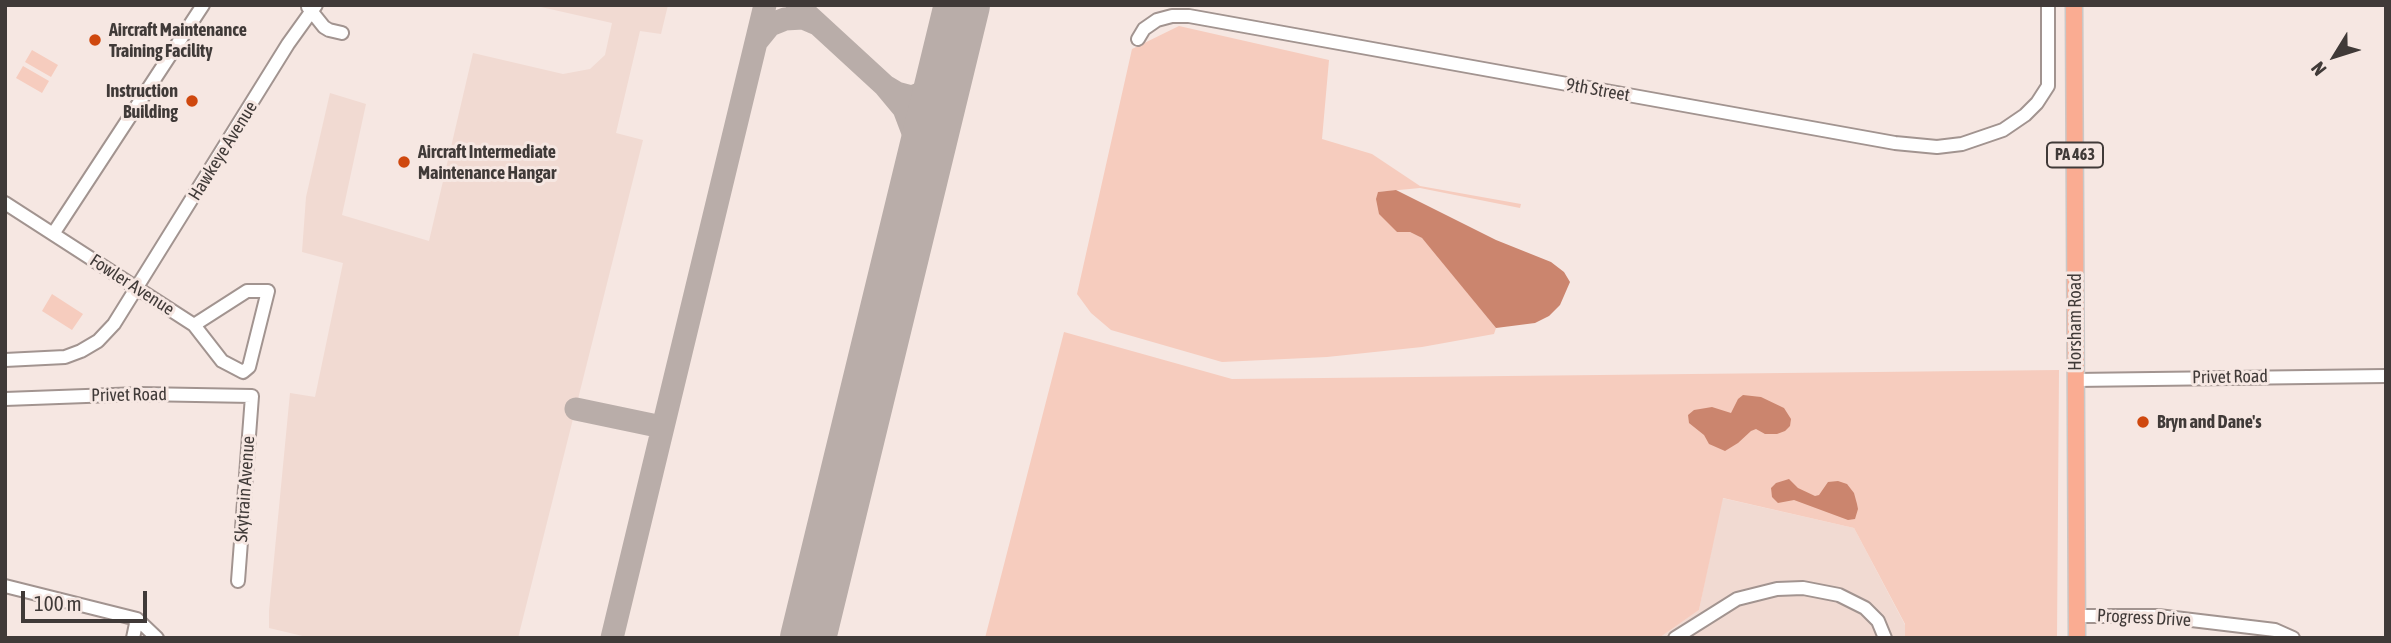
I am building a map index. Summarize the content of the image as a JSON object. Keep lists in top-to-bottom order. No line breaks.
{"streets":{"main road":["PA 463","Horsham Road"],"street":["9th Street","Hawkeye Avenue","Fowler Avenue","Privet Road","Skytrain Avenue","Progress Drive"]},"crossings":[["Hawkeye Avenue","Fowler Avenue"],["Horsham Road","Privet Road"],["Horsham Road","Progress Drive"],["Privet Road","Skytrain Avenue"]],"places":["Aircraft Maintenance Training Facility","Instruction Building","Aircraft Intermediate Maintenance Hangar","Bryn and Dane's"],"scale_bar":"100 m","north":"bottom left"}
